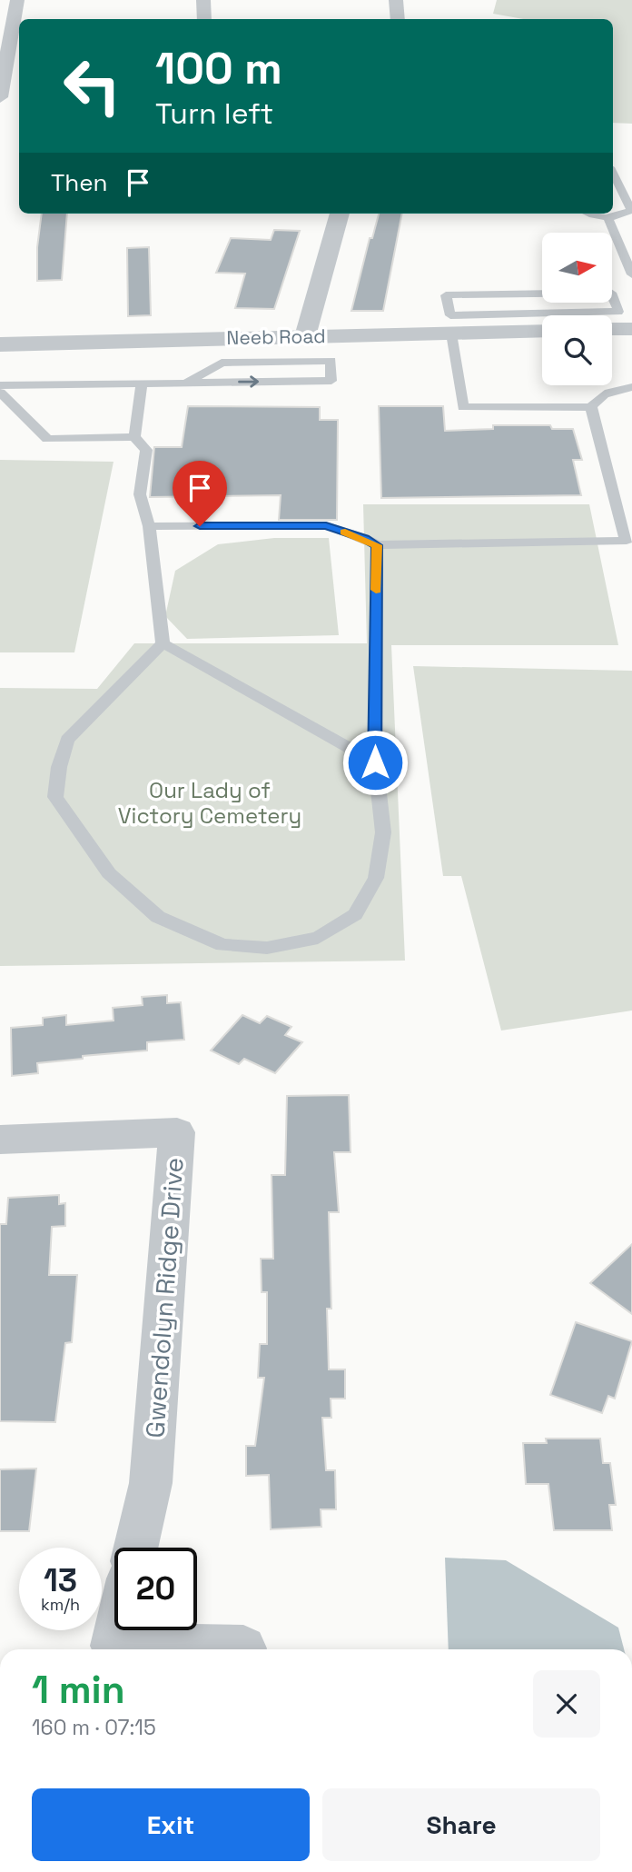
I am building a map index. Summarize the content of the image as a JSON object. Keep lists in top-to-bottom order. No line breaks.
{"streets":{"street":["Neeb Road","Gwendolyn Ridge Drive"]},"parks":["Our Lady of Victory Cemetery"],"north":"right","page":{"turn":["100 m","Turn left"],"then":"Then","speed":"13 km/h","limit":"20","heading":["1 min","160 m · 07:15"],"buttons":["Exit","Share"]}}
